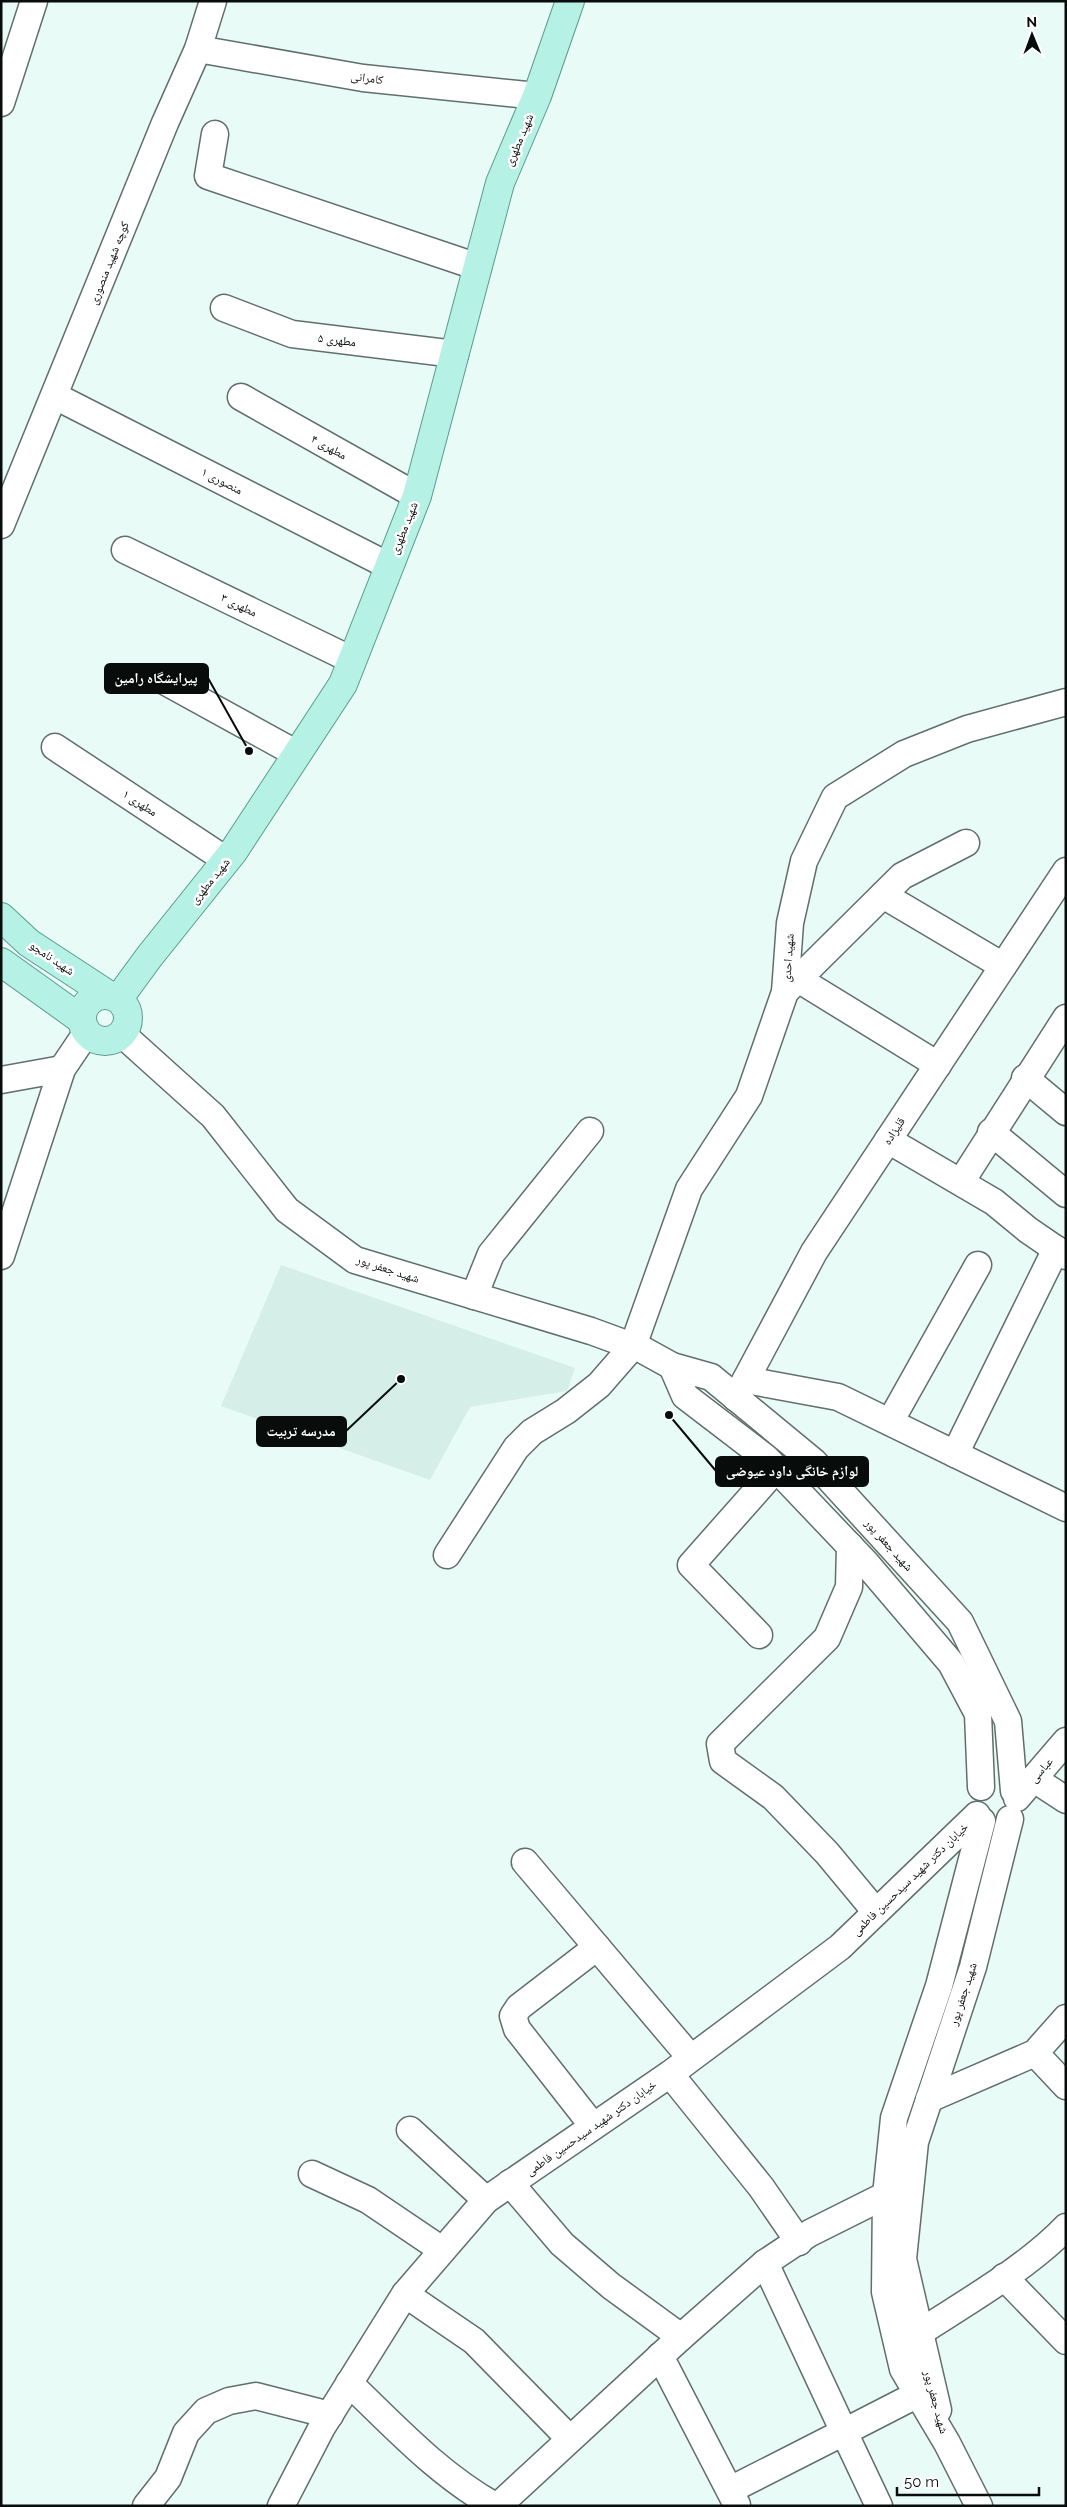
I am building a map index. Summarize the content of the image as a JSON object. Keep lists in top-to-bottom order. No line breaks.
{"streets":{"main road":["شهید مطهری","شهید نامجو"],"street":["کامرانی","کوچه شهید منصوری","مطهری ۵","مطهری ۴","منصوری ۱","مطهری ۳","مطهری ۱","شهید احدی","قلیزاده","شهید جعفر پور","عباسی","خیابان دکتر شهید سیدحسین فاطمی"]},"crossings":[["کامرانی","شهید مطهری"],["کامرانی","کوچه شهید منصوری"],["شهید مطهری","مطهری ۵"],["شهید مطهری","مطهری ۴"],["شهید مطهری","منصوری ۱"],["شهید مطهری","مطهری ۳"],["شهید مطهری","مطهری ۱"],["شهید مطهری","شهید نامجو"],["شهید مطهری","شهید جعفر پور"],["کوچه شهید منصوری","منصوری ۱"],["شهید نامجو","شهید جعفر پور"],["شهید احدی","شهید جعفر پور"],["قلیزاده","شهید جعفر پور"],["شهید جعفر پور","عباسی"],["شهید جعفر پور","خیابان دکتر شهید سیدحسین فاطمی"],["عباسی","خیابان دکتر شهید سیدحسین فاطمی"]],"places":["پیرایشگاه ‌رامین","مدرسه تربیت","لوازم خانگی داود عیوضی"],"scale_bar":"50 m","north":"top"}
